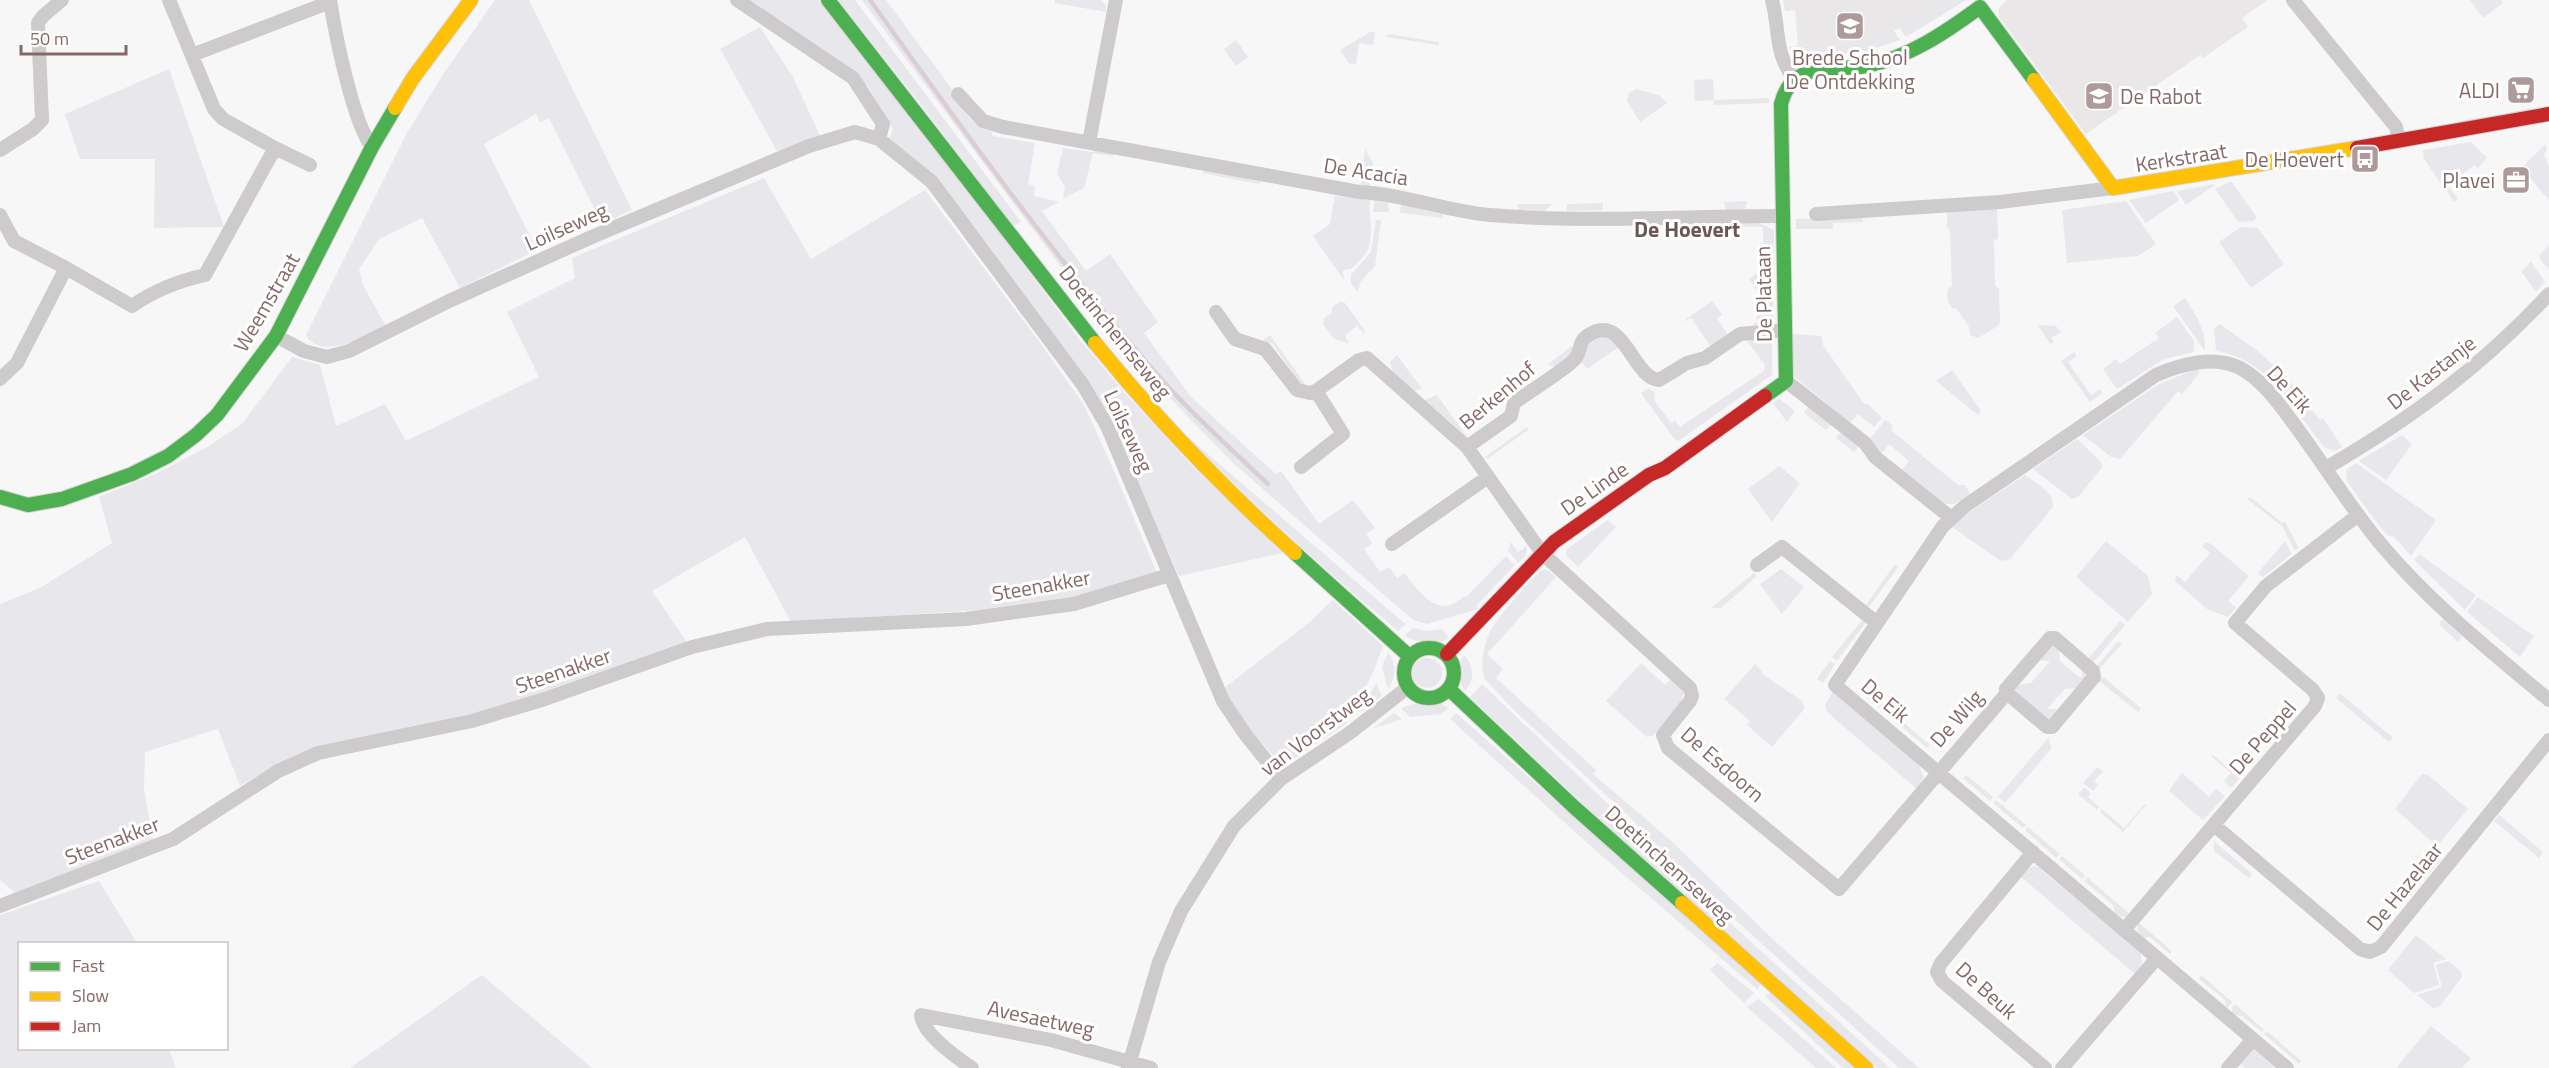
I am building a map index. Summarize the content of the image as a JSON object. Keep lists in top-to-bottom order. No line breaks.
{"streets":{"street":["Kerkstraat","De Acacia","Loilseweg","De Plataan","Weemstraat","Doetinchemseweg","De Kastanje","De Eik","Berkenhof","De Linde","Steenakker","De Wilg","van Voorstweg","De Peppel","De Esdoorn","De Hazelaar","De Beuk","Avesaetweg"]},"crossings":[["De Acacia","De Plataan"],["Loilseweg","Weemstraat"],["Loilseweg","Steenakker"],["Loilseweg","van Voorstweg"],["De Plataan","Berkenhof"],["De Plataan","De Linde"],["Doetinchemseweg","De Linde"],["Doetinchemseweg","van Voorstweg"],["De Kastanje","De Eik"],["De Eik","De Wilg"],["De Eik","De Peppel"],["De Eik","De Esdoorn"],["Berkenhof","De Linde"],["Berkenhof","De Esdoorn"],["De Linde","van Voorstweg"],["De Linde","De Esdoorn"],["De Wilg","De Esdoorn"],["van Voorstweg","Avesaetweg"],["De Peppel","De Hazelaar"]],"districts":["De Hoevert"],"places":{"school or university":["Brede School De Ontdekking","De Rabot"],"supermarket":["ALDI"],"bus stop":["De Hoevert"],"office":["Plavei"]},"legend":["Fast","Slow","Jam"],"scale_bar":"50 m"}
